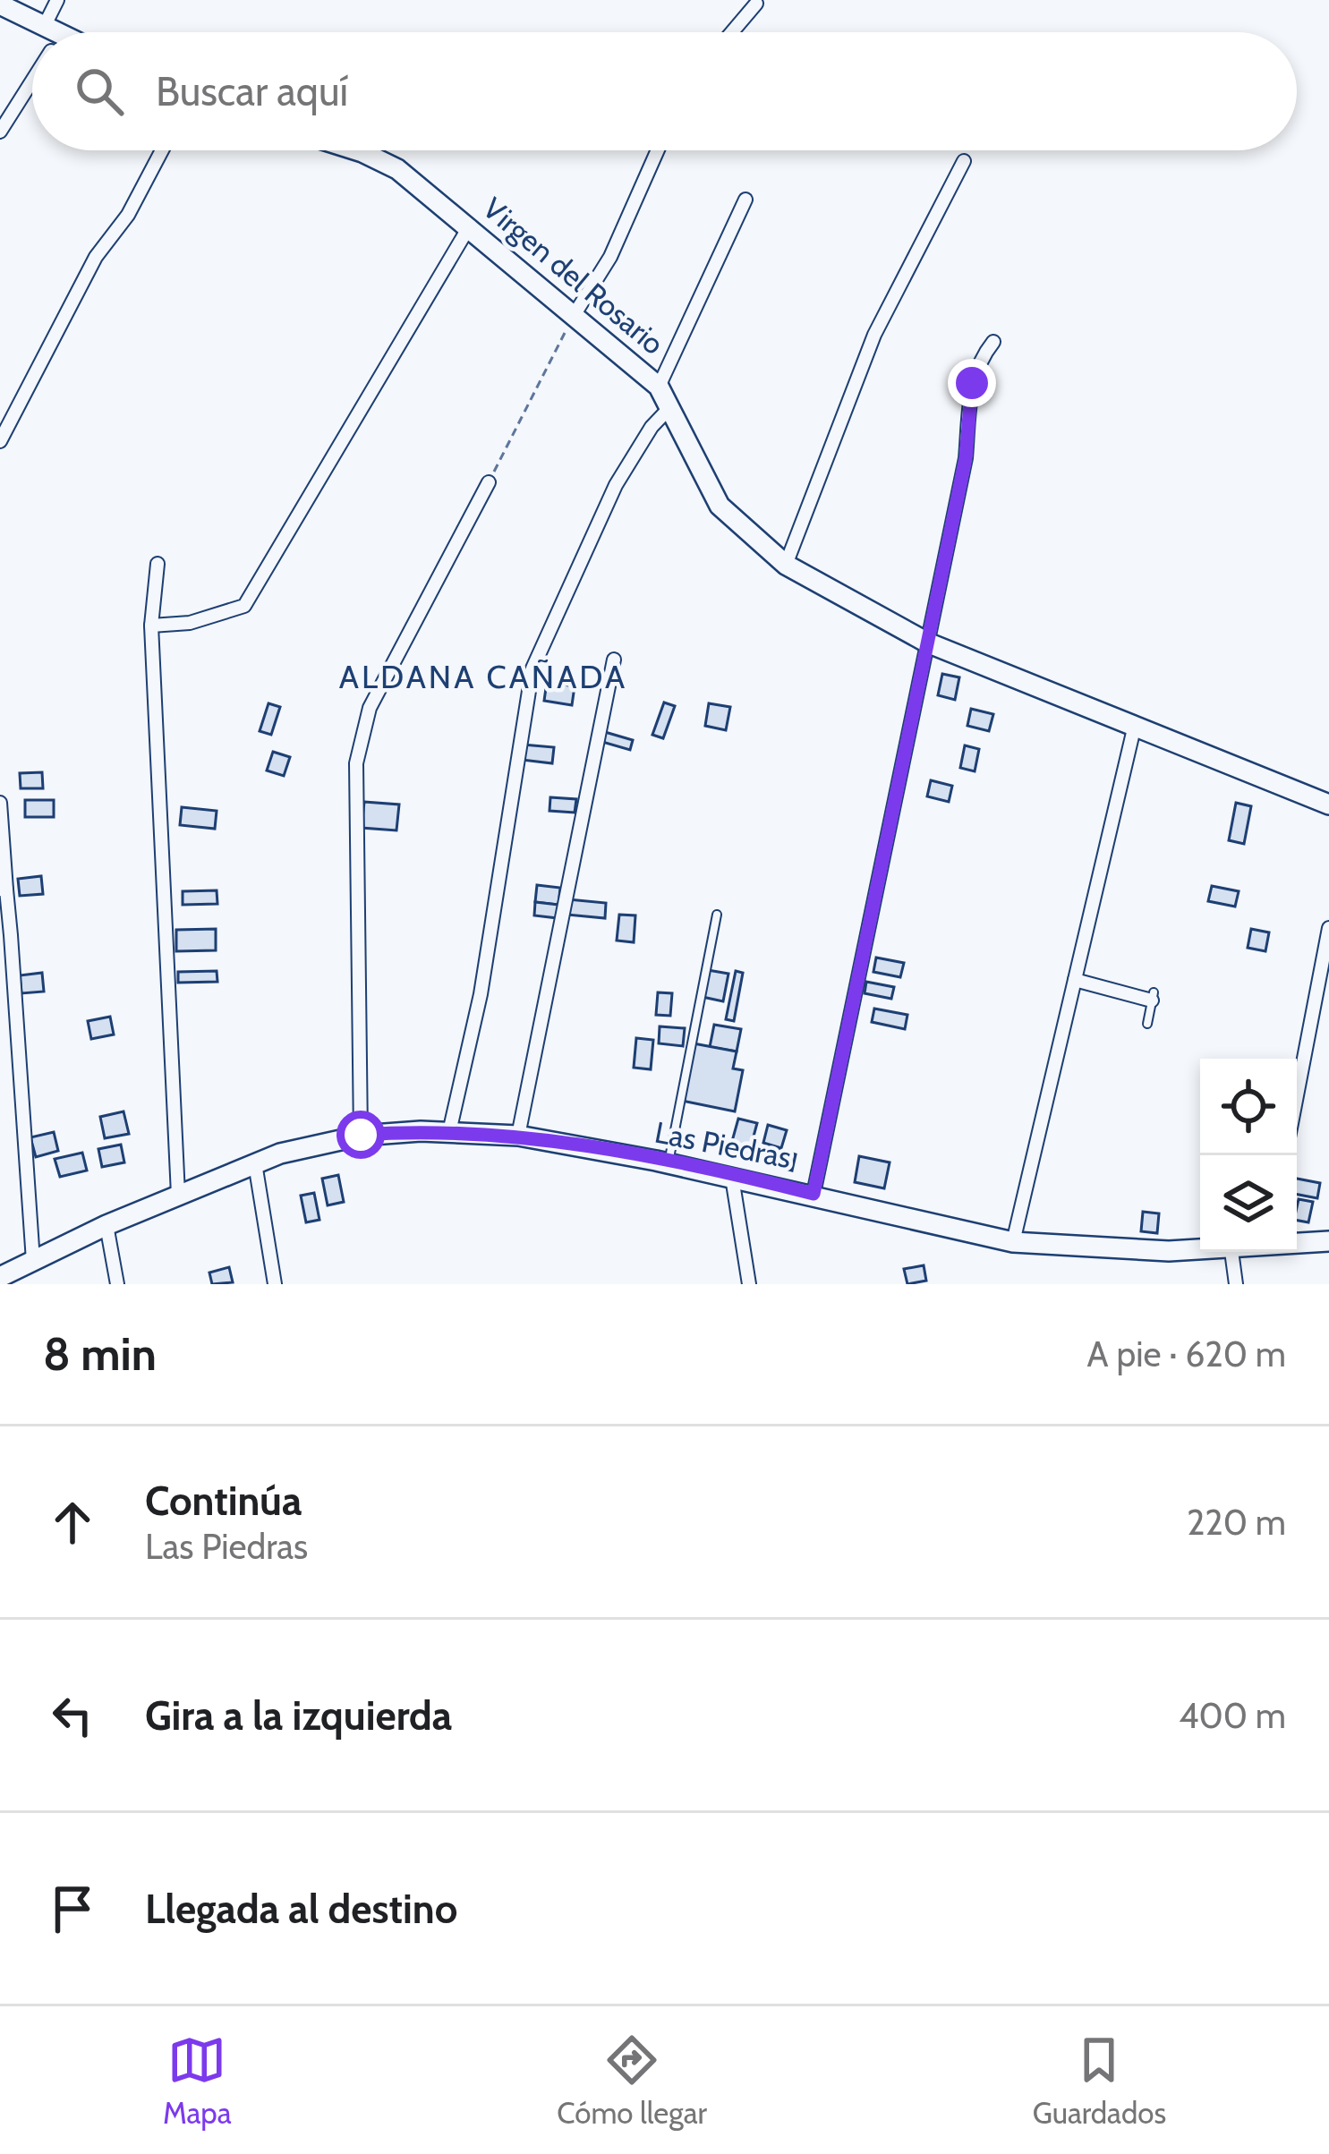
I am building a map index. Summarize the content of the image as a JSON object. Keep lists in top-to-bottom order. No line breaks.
{"streets":{"street":["Virgen del Rosario","Las Piedras"]},"districts":["ALDANA CAÑADA"],"page":{"search":"Buscar aquí","heading":["8 min","A pie · 620 m"],"list":[["Continúa","Las Piedras","220 m"],["Gira a la izquierda","400 m"],"Llegada al destino"],"nav":["Mapa","Cómo llegar","Guardados"]}}
